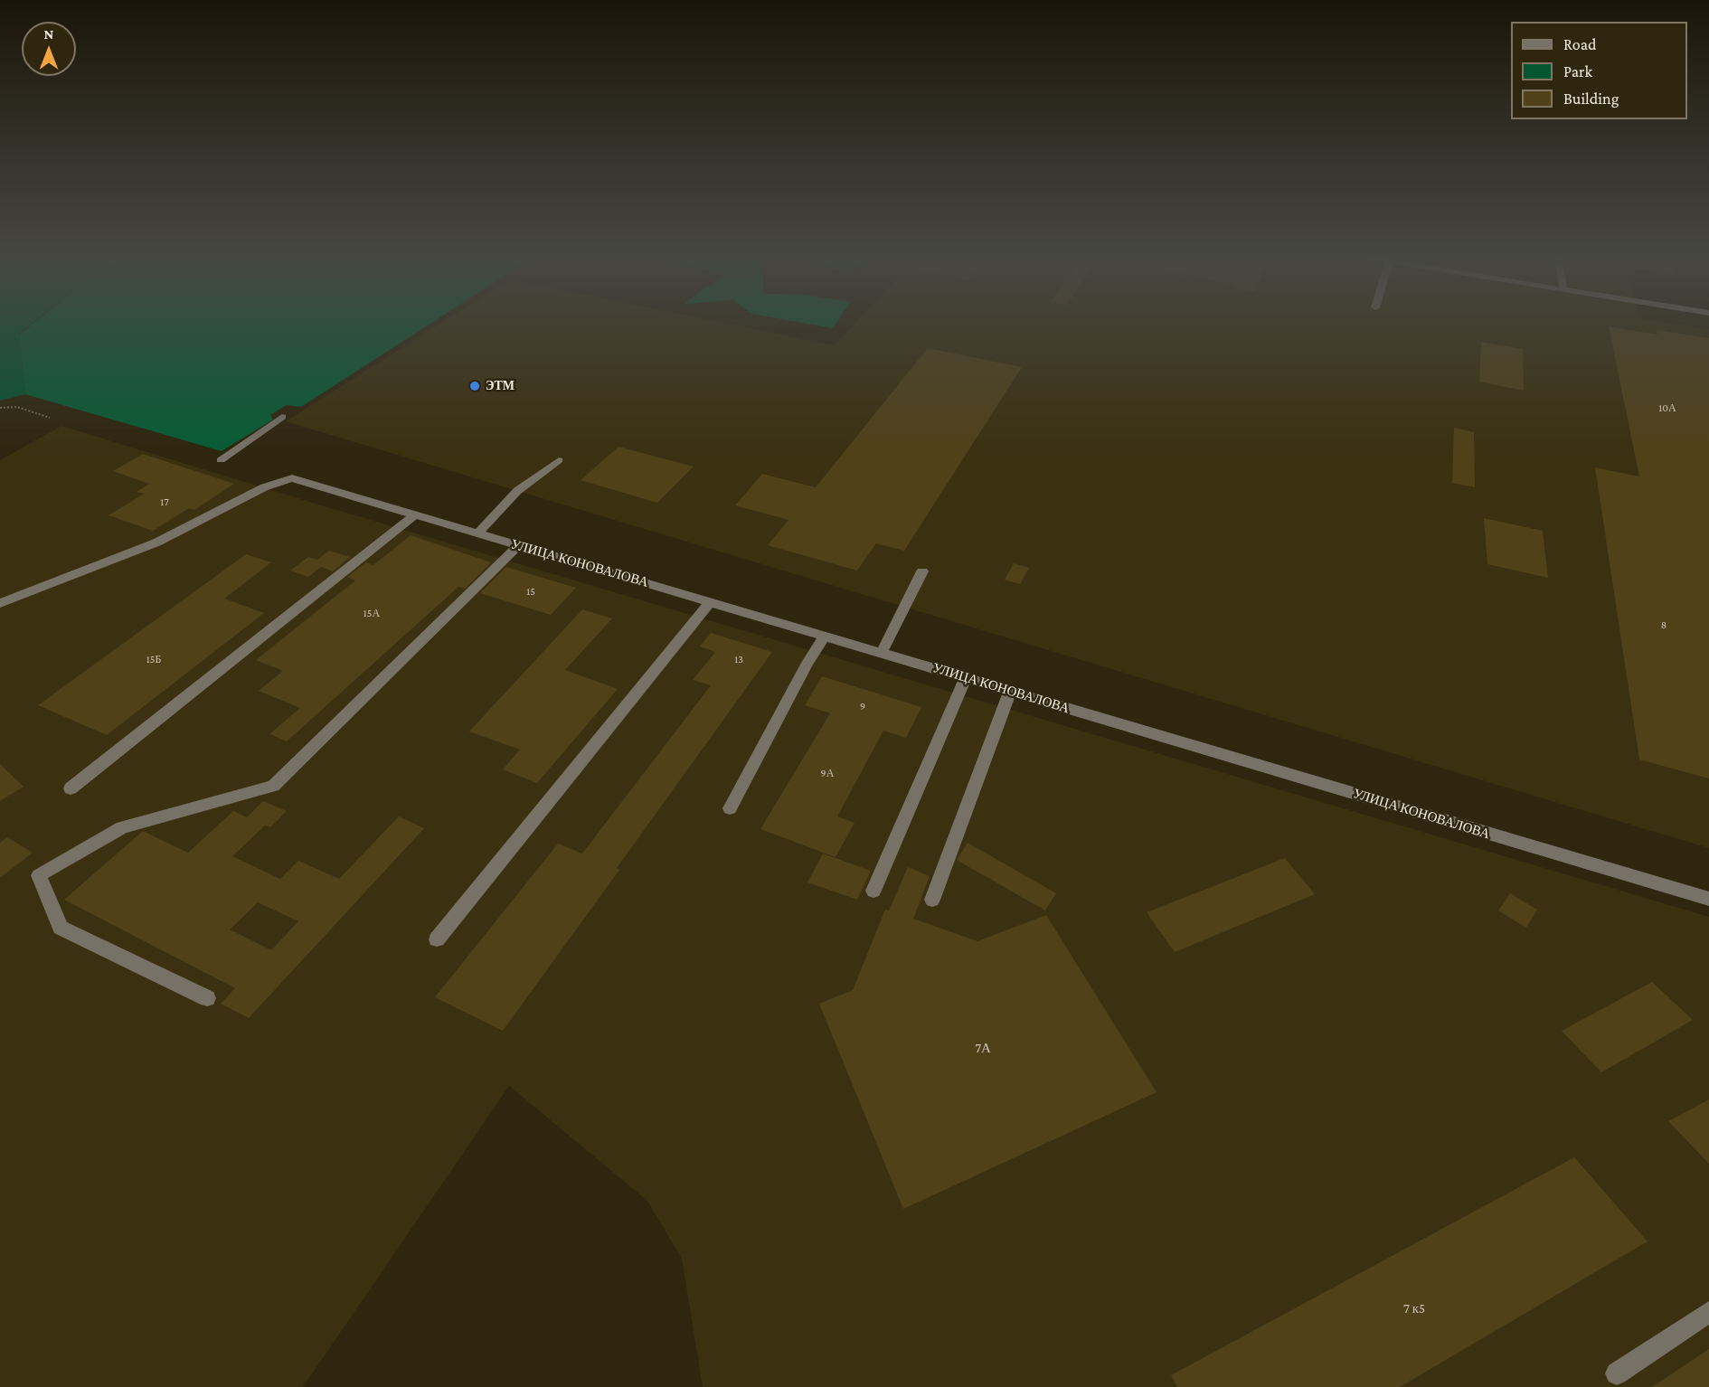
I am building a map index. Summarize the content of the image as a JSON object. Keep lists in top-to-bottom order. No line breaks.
{"streets":{"street":["УЛИЦА КОНОВАЛОВА"]},"places":["ЭТМ"],"house_numbers":["10А","17","15","15А","8","15Б","13","9","9А","7А","7 к5"],"legend":["Road","Park","Building"],"north":"top"}
